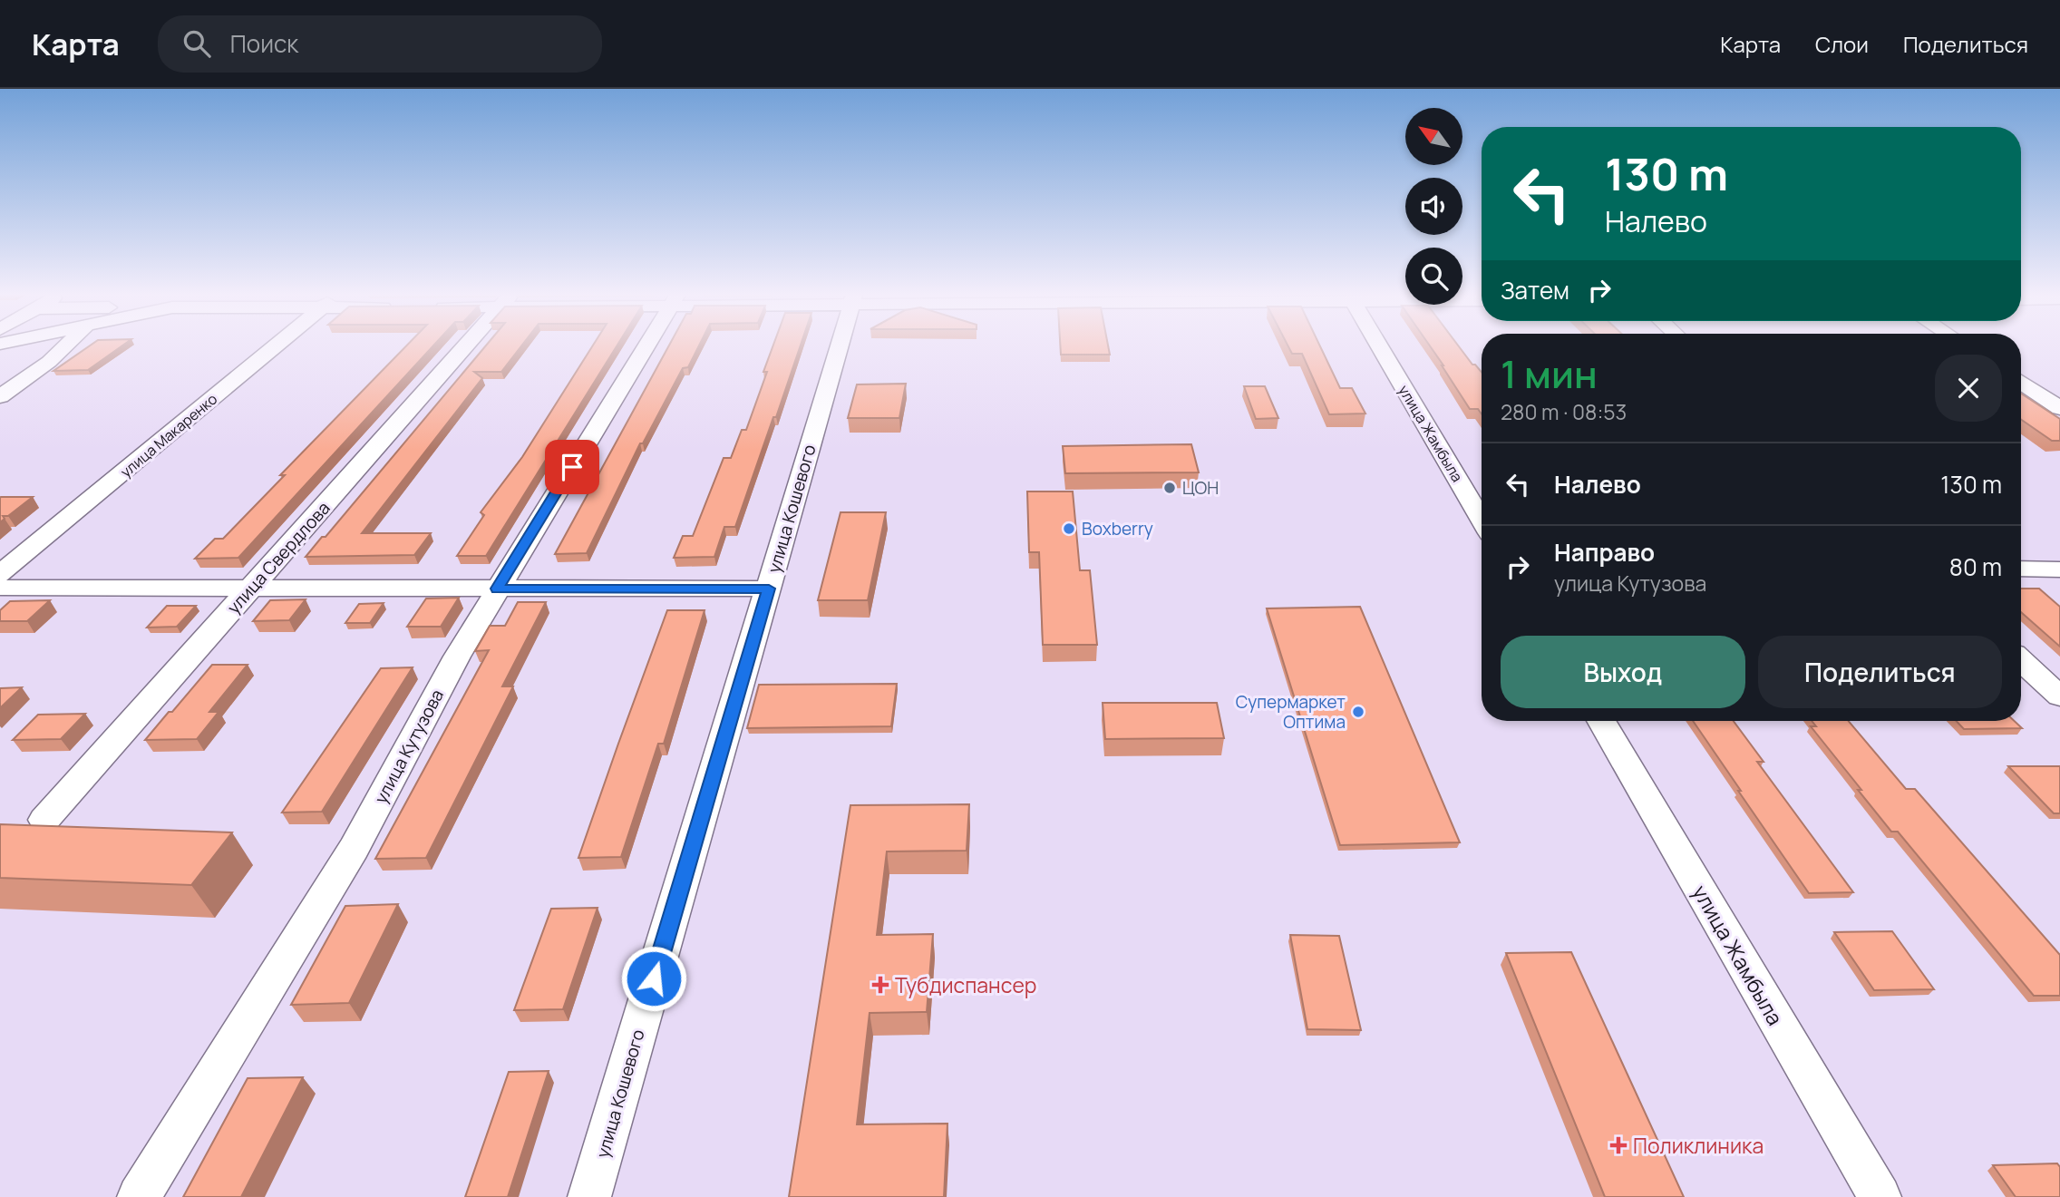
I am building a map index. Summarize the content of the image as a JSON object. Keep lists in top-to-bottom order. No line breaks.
{"streets":{"street":["улица Жамбыла","улица Макаренко","улица Кошевого","улица Свердлова","улица Кутузова"]},"places":{"other":["ЦОН","Boxberry","Супермаркет Оптима"],"health":["Тубдиспансер","Поликлиника"]},"north":"top left","page":{"header":"Карта","search":"Поиск","nav":["Карта","Слои","Поделиться"],"turn":["130 m","Налево"],"then":"Затем","heading":["1 мин","280 m · 08:53"],"list":[{"name":"Налево","value":"130 m"},{"name":"Направо","note":"улица Кутузова","value":"80 m"}],"buttons":["Выход","Поделиться"]}}
